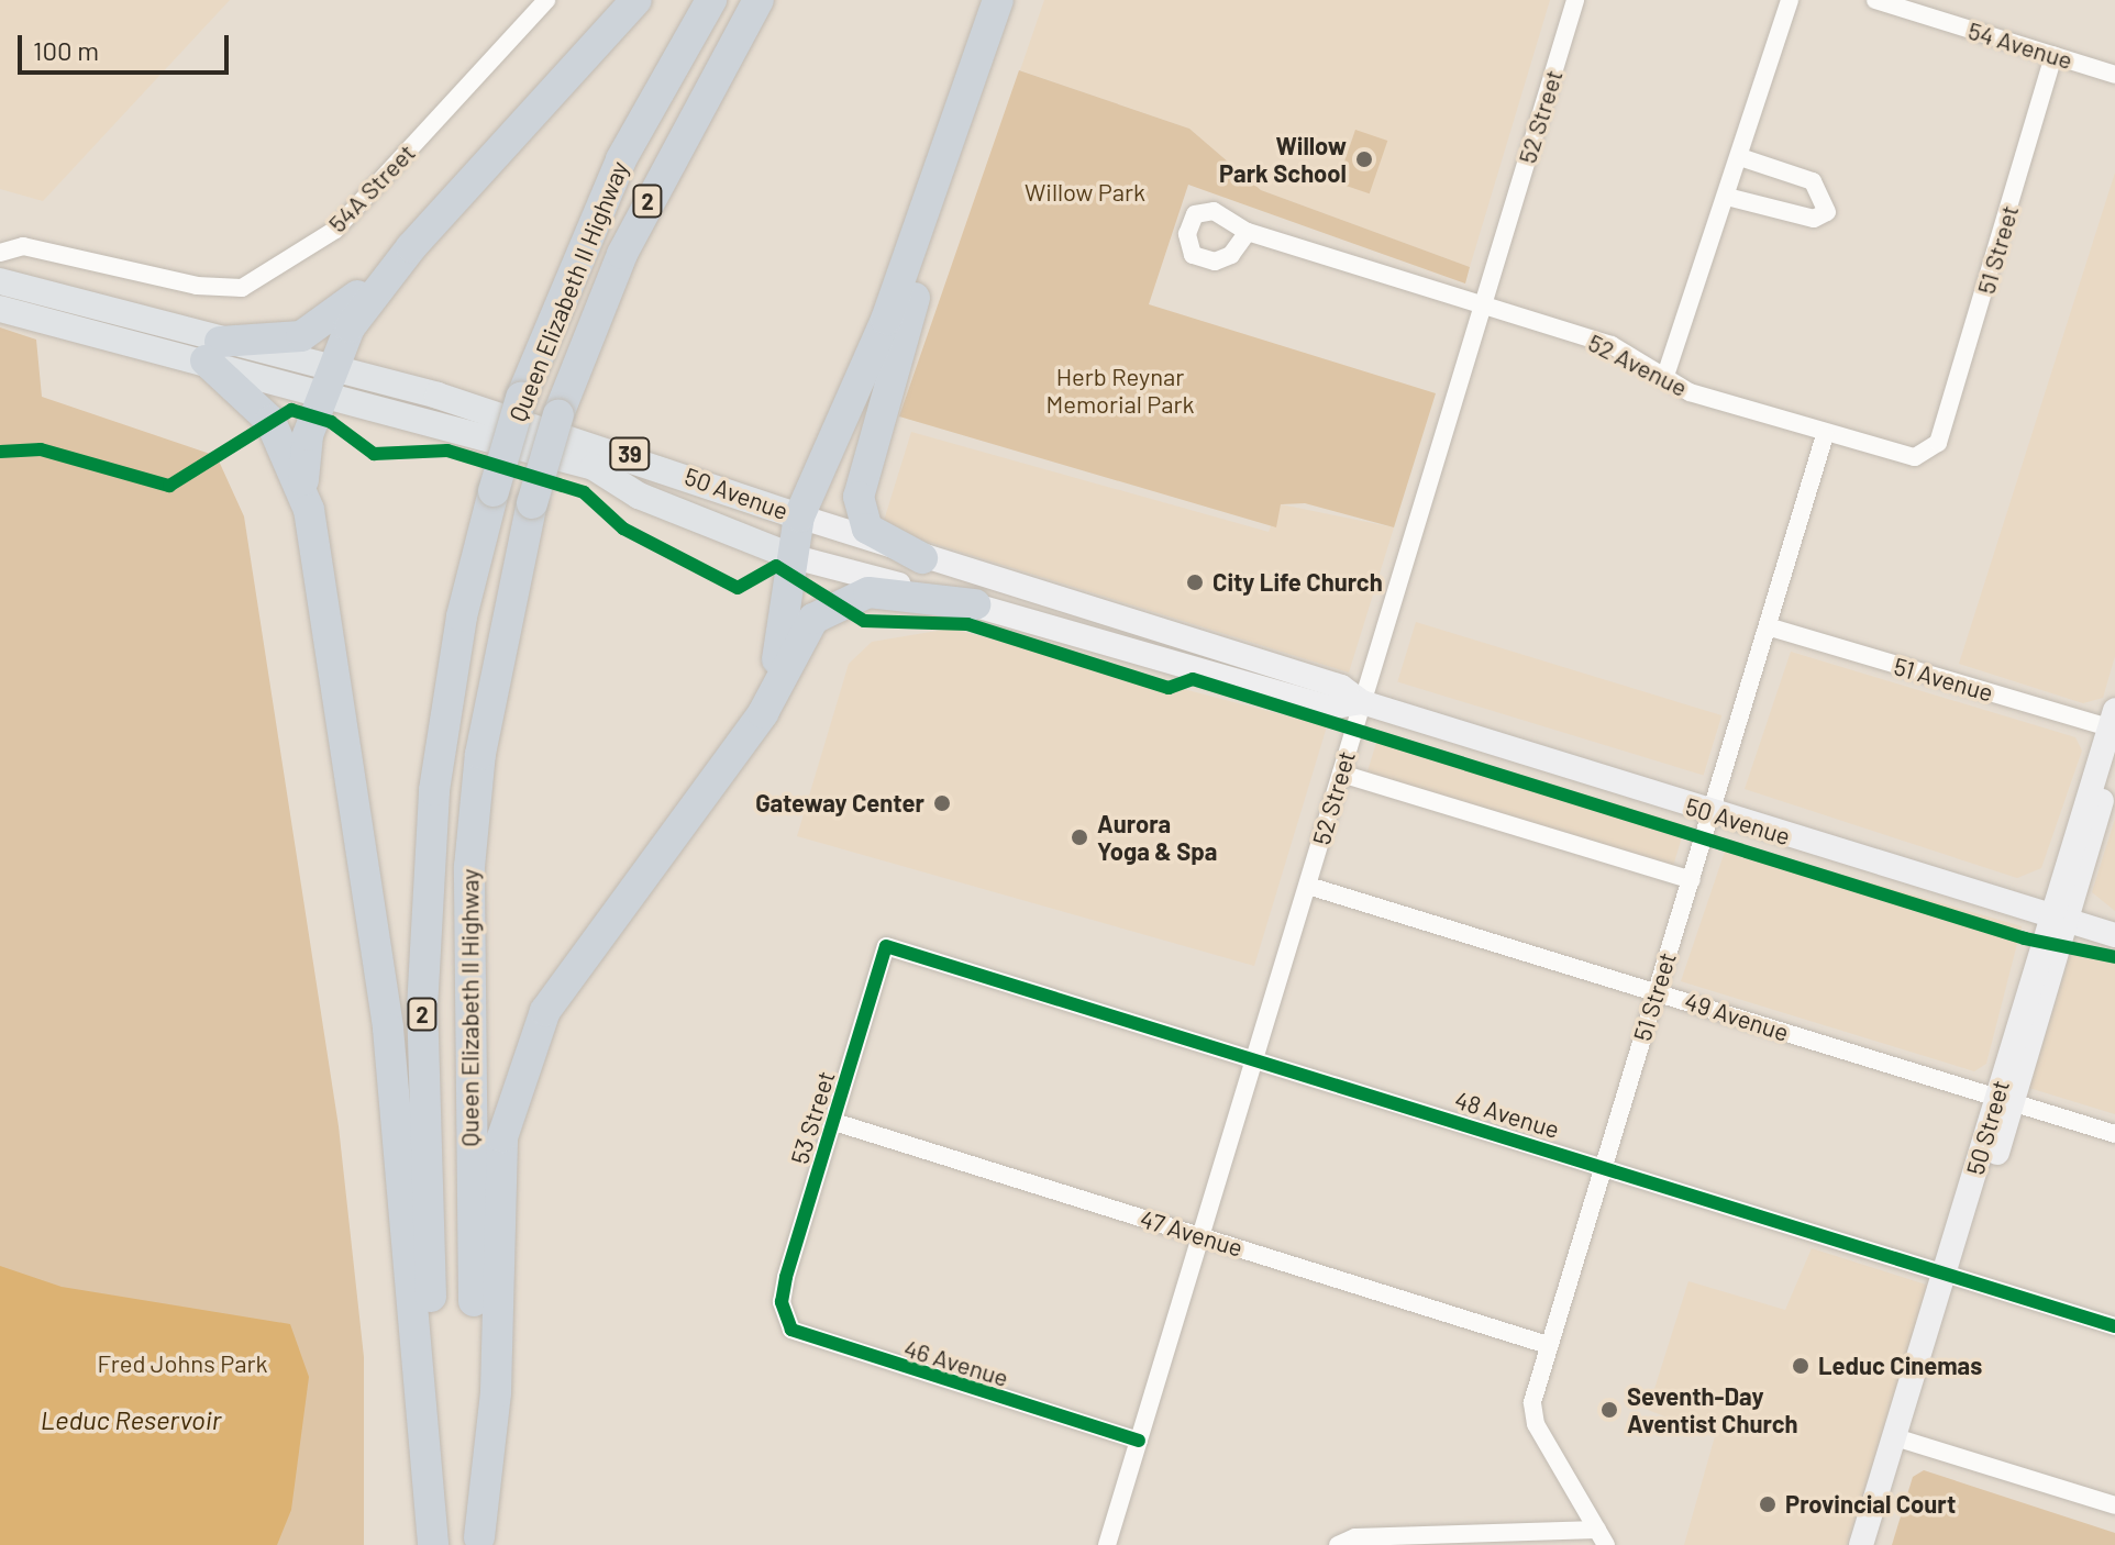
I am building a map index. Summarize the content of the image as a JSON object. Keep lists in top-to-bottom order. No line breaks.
{"streets":{"highway":["2","Queen Elizabeth II Highway"],"main road":["39","50 Avenue","50 Street"],"street":["54 Avenue","52 Street","54A Street","51 Street","52 Avenue","51 Avenue","49 Avenue","48 Avenue","53 Street","47 Avenue","46 Avenue"]},"crossings":[["54 Avenue","51 Street"],["52 Street","52 Avenue"],["52 Street","50 Avenue"],["52 Street","49 Avenue"],["52 Street","48 Avenue"],["52 Street","47 Avenue"],["52 Street","46 Avenue"],["51 Street","52 Avenue"],["51 Street","50 Avenue"],["51 Street","51 Avenue"],["51 Street","49 Avenue"],["51 Street","48 Avenue"],["51 Street","47 Avenue"],["50 Avenue","50 Street"],["51 Avenue","50 Street"],["49 Avenue","50 Street"],["48 Avenue","53 Street"],["48 Avenue","50 Street"],["53 Street","47 Avenue"],["53 Street","46 Avenue"]],"water":["Leduc Reservoir"],"parks":["Willow Park","Herb Reynar Memorial Park","Fred Johns Park"],"places":["Willow Park School","City Life Church","Gateway Center","Aurora Yoga & Spa","Leduc Cinemas","Seventh-Day Aventist Church","Provincial Court"],"scale_bar":"100 m"}
